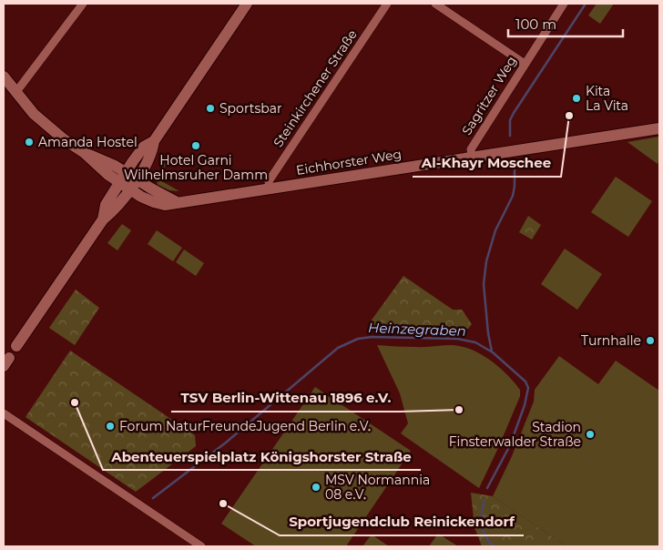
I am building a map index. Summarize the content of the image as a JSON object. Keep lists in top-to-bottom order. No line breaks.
{"streets":{"main road":["Eichhorster Weg"],"street":["Steinkirchener Straße","Sagritzer Weg"]},"crossings":[["Steinkirchener Straße","Eichhorster Weg"],["Sagritzer Weg","Eichhorster Weg"]],"water":["Heinzegraben"],"places":["Kita La Vita","Sportsbar","Al-Khayr Moschee","Amanda Hostel","Hotel Garni Wilhelmsruher Damm","Turnhalle","Abenteuerspielplatz Königshorster Straße","TSV Berlin-Wittenau 1896 e.V.","Forum NaturFreundeJugend Berlin e.V.","Stadion Finsterwalder Straße","MSV Normannia 08 e.V.","Sportjugendclub Reinickendorf"],"scale_bar":"100 m"}
